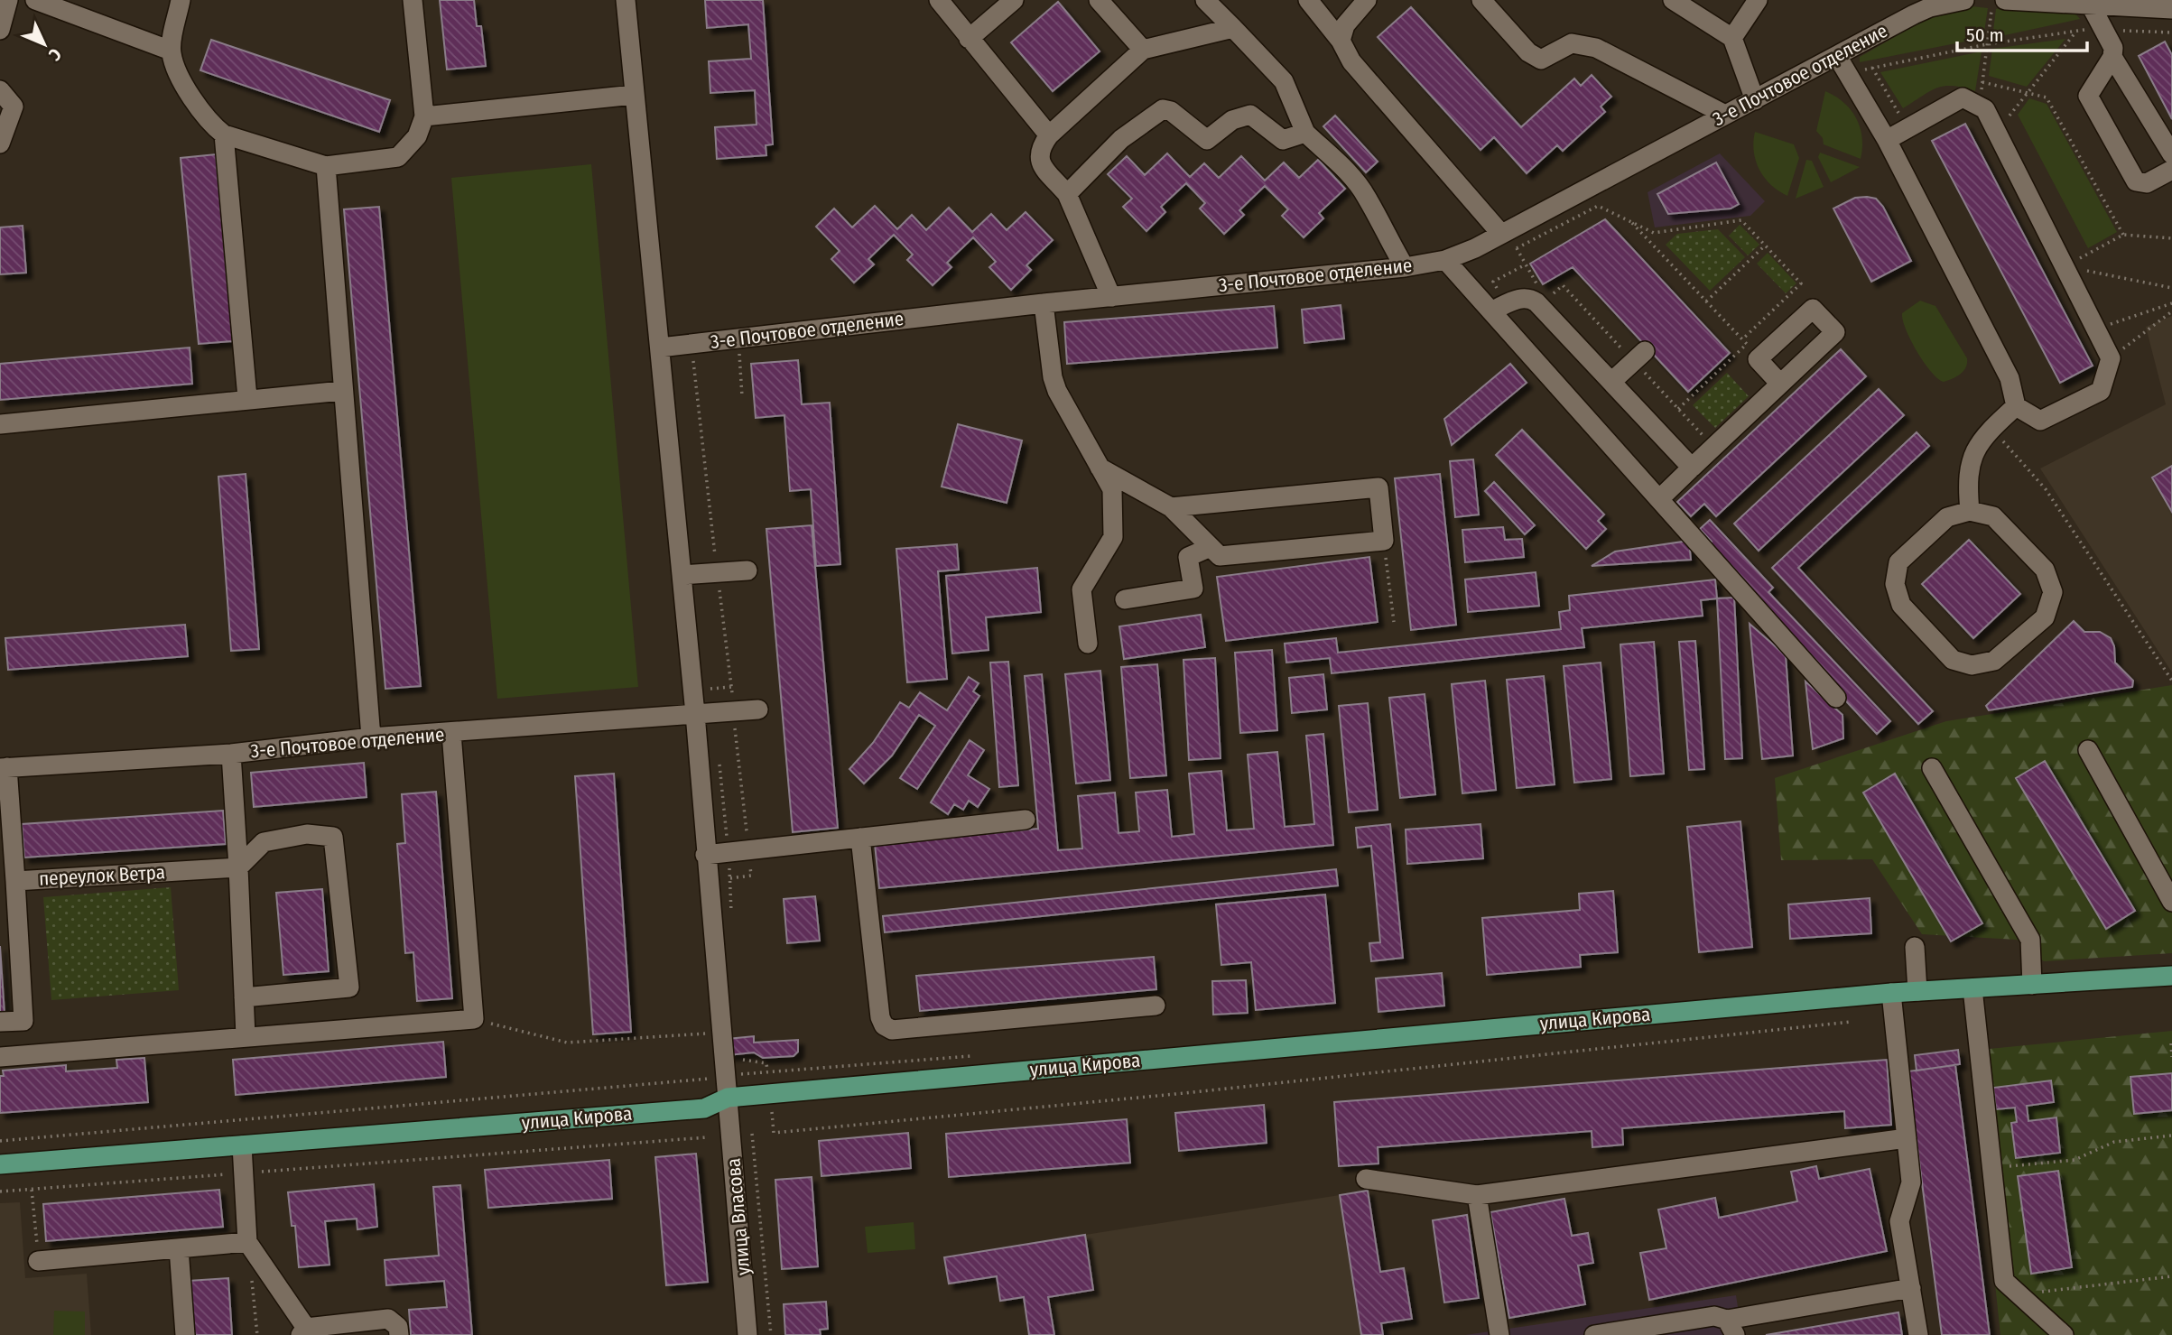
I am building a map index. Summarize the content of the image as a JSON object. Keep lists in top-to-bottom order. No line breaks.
{"streets":{"main road":["улица Кирова"],"street":["3-е Почтовое отделение","переулок Ветра","улица Власова"]},"crossings":[["улица Кирова","улица Власова"]],"scale_bar":"50 m","north":"bottom right"}
